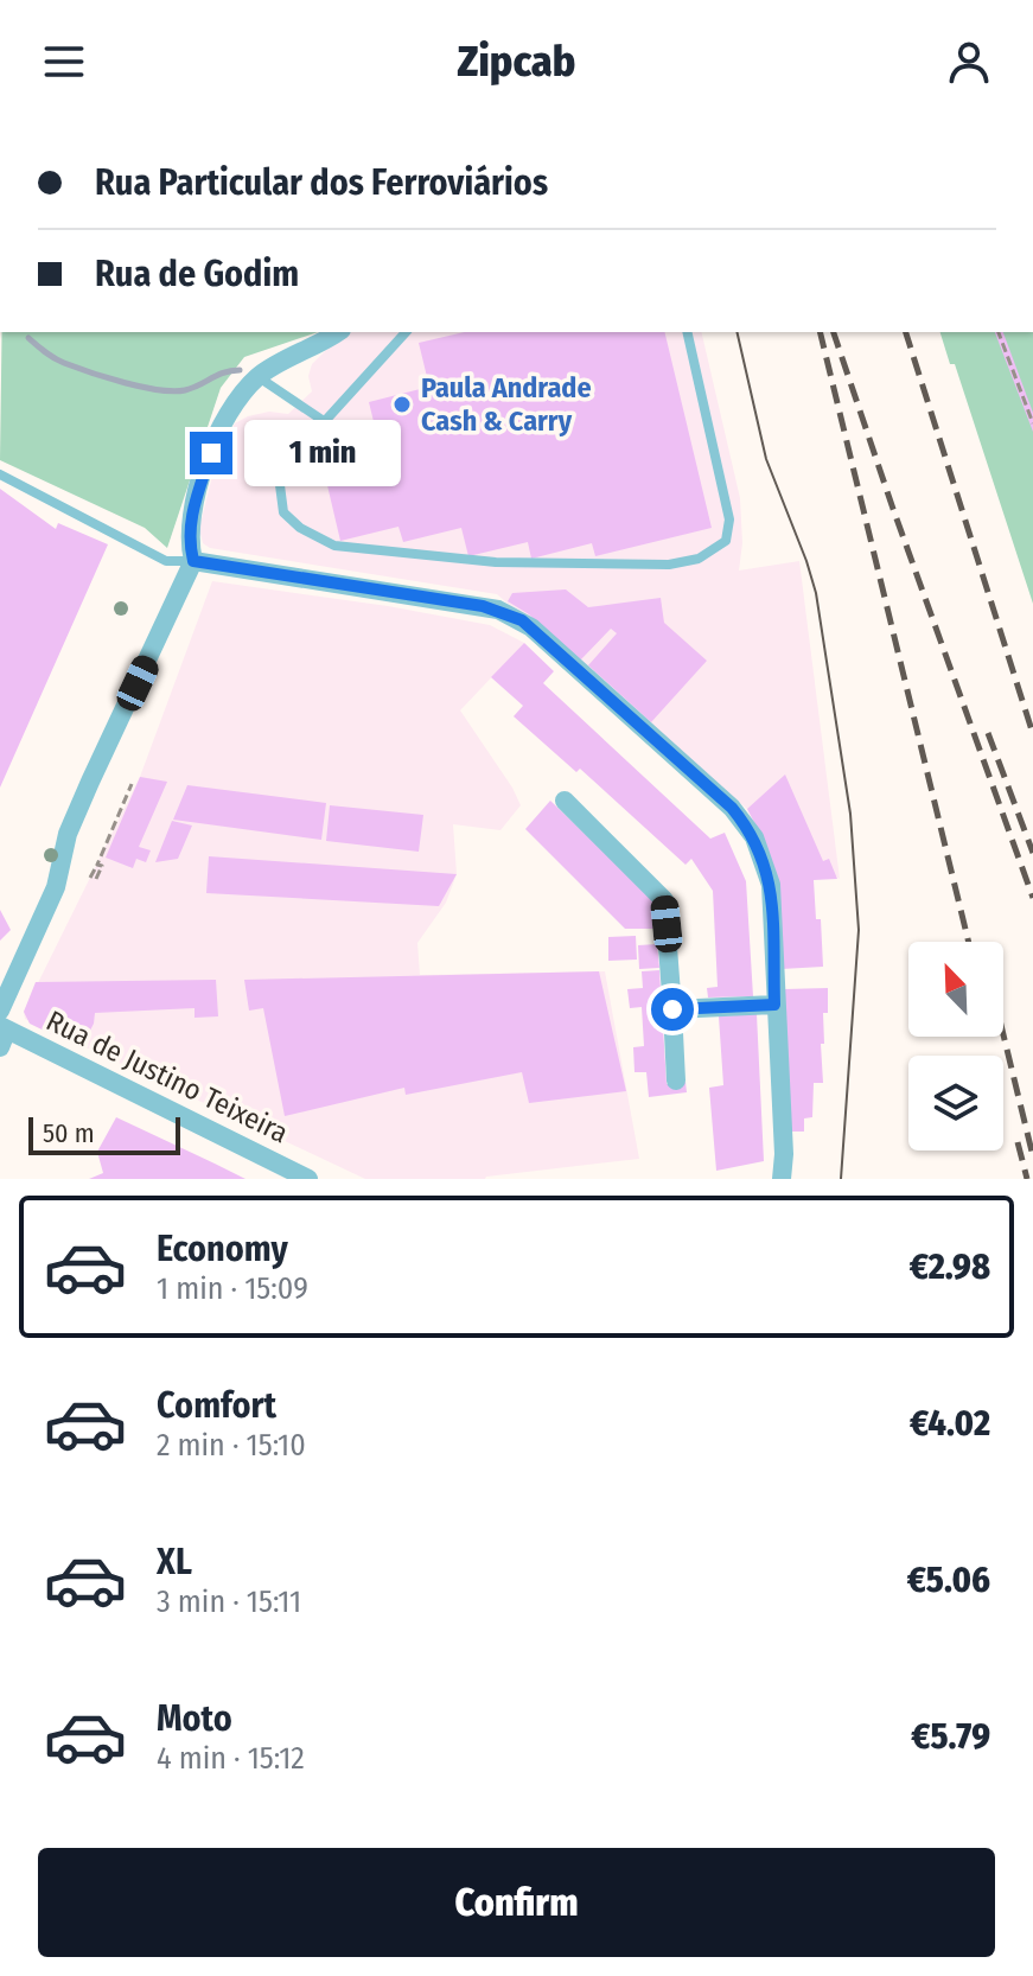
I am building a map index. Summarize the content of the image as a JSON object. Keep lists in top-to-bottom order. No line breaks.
{"streets":{"street":["Rua de Justino Teixeira"]},"places":["Paula Andrade Cash & Carry"],"scale_bar":"50 m","north":"top left","page":{"header":"Zipcab","banner":["Rua Particular dos Ferroviários","Rua de Godim"],"bubble":"1 min","scale":"50 m","list":[{"name":"Economy","note":"1 min · 15:09","value":"€2.98"},{"name":"Comfort","note":"2 min · 15:10","value":"€4.02"},{"name":"XL","note":"3 min · 15:11","value":"€5.06"},{"name":"Moto","note":"4 min · 15:12","value":"€5.79"}],"buttons":"Confirm"}}
